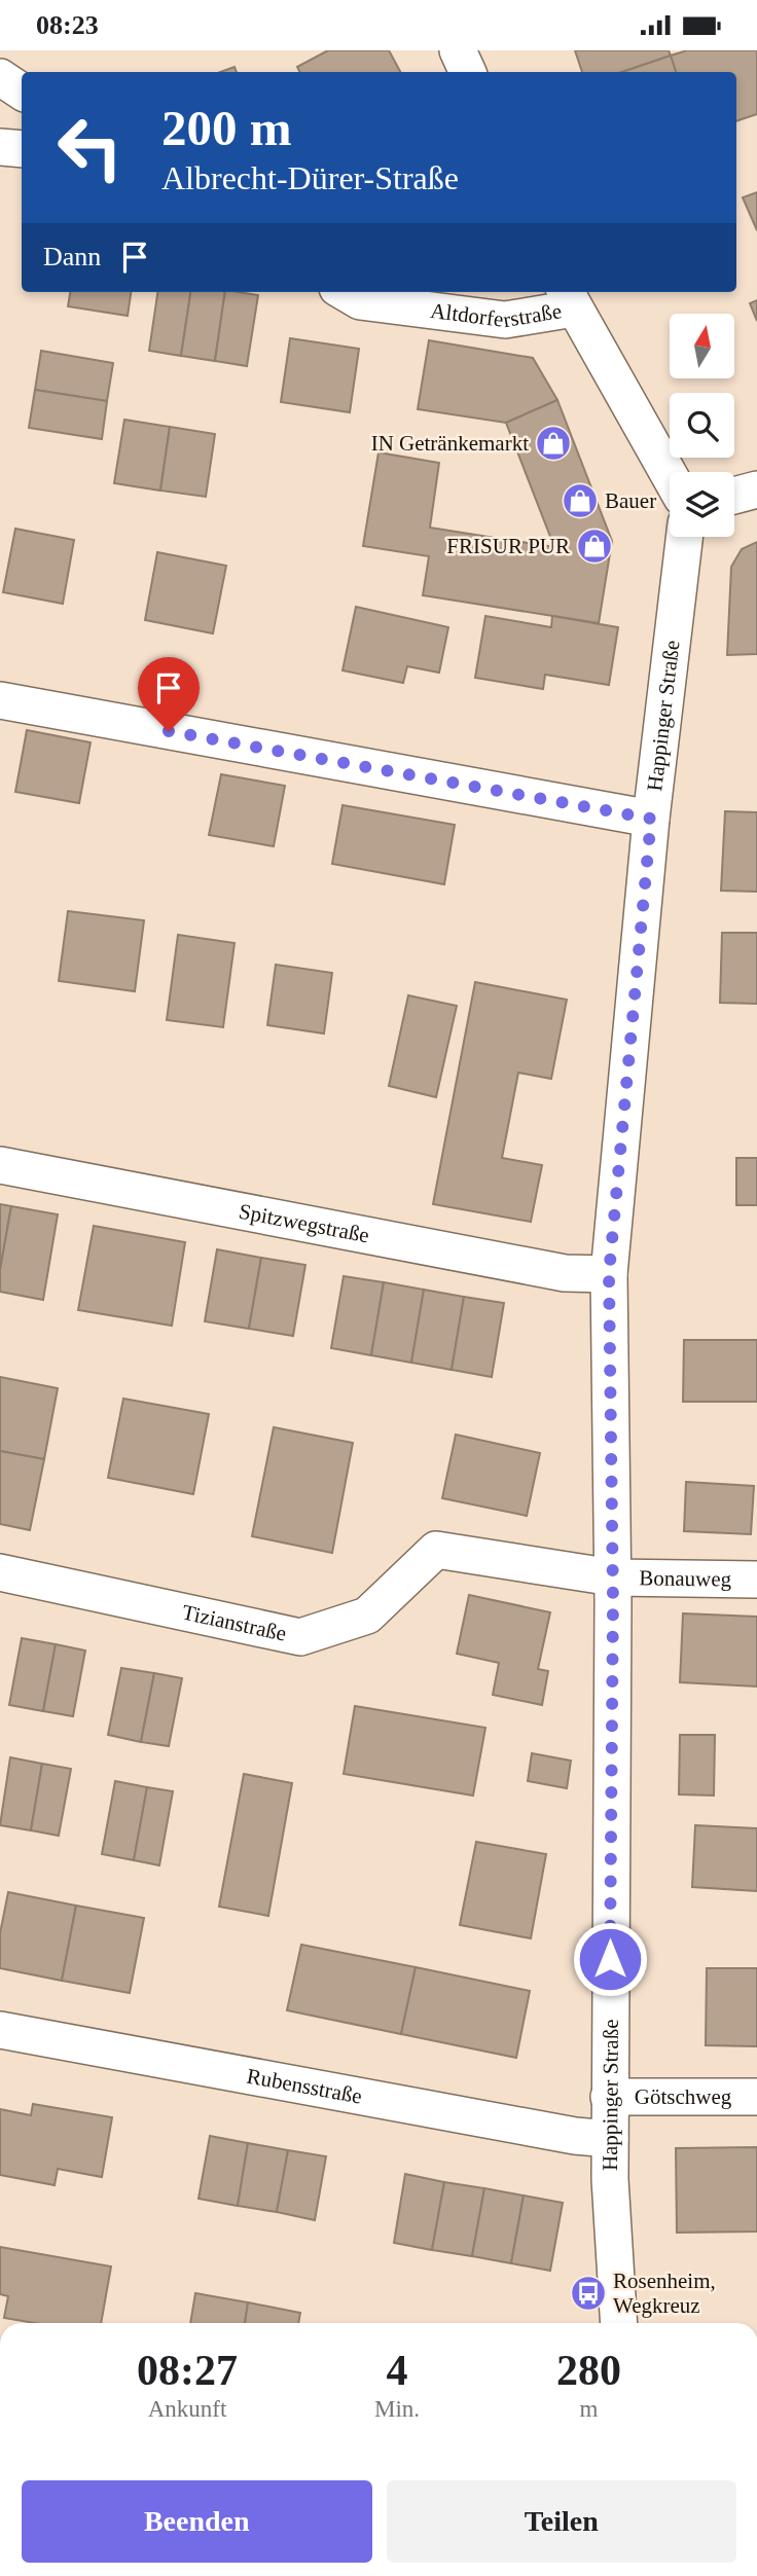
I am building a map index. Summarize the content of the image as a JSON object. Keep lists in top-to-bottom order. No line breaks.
{"streets":{"street":["Altdorferstraße","Happinger Straße","Spitzwegstraße","Bonauweg","Tizianstraße","Rubensstraße","Götschweg"]},"crossings":[["Happinger Straße","Spitzwegstraße"],["Happinger Straße","Bonauweg"],["Happinger Straße","Tizianstraße"],["Happinger Straße","Rubensstraße"],["Happinger Straße","Götschweg"],["Bonauweg","Tizianstraße"]],"places":{"shop":["IN Getränkemarkt","Bauer","FRISUR PUR"],"bus stop":["Rosenheim, Wegkreuz"]},"north":"top","page":{"status":"08:23","turn":["200 m","Albrecht-Dürer-Straße"],"then":"Dann","eta":["08:27","Ankunft","4","Min.","280","m"],"buttons":["Beenden","Teilen"]}}
